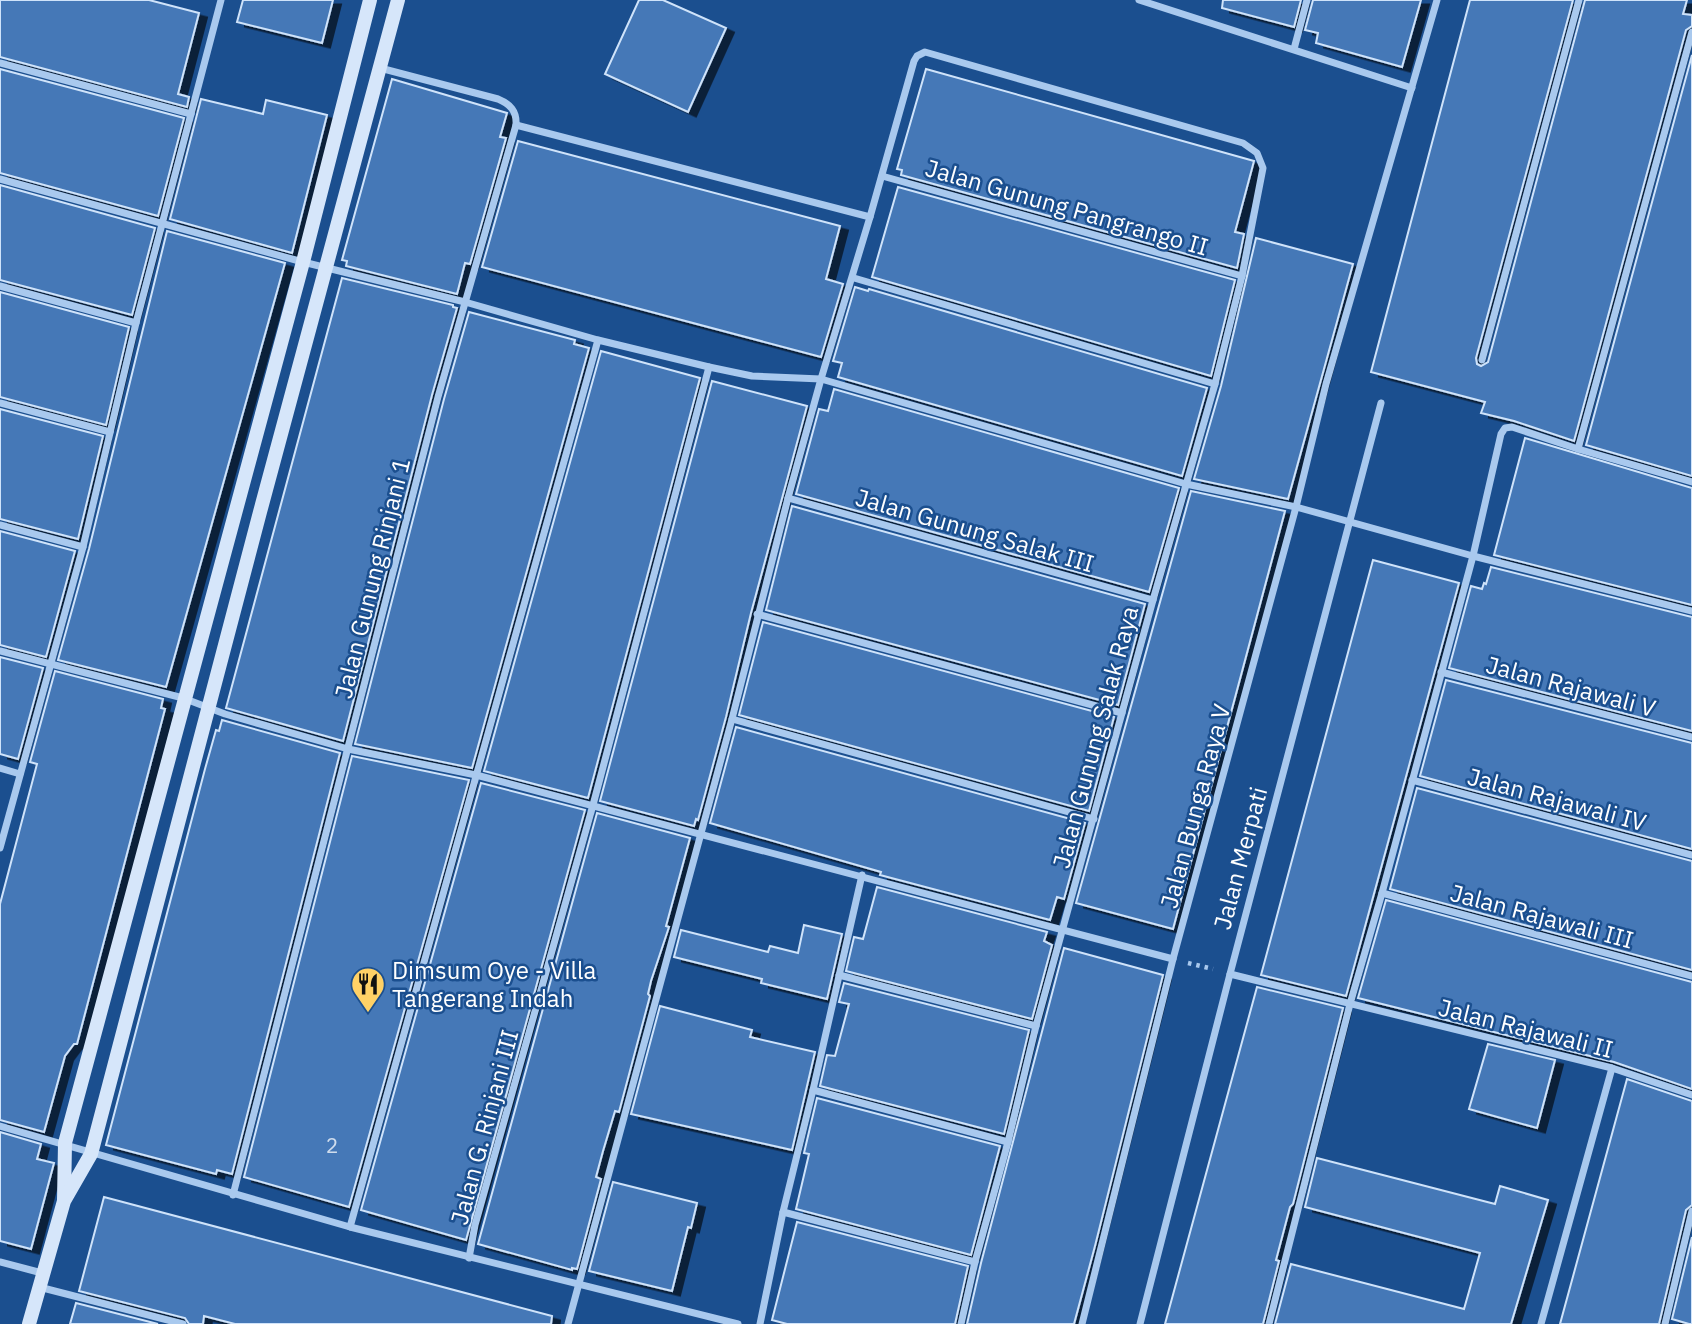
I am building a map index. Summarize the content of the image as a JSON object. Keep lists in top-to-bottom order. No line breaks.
{"streets":{"street":["Jalan Gunung Pangrango II","Jalan Gunung Salak III","Jalan Gunung Rinjani 1","Jalan Rajawali V","Jalan Gunung Salak Raya","Jalan Rajawali IV","Jalan Bunga Raya V","Jalan Merpati","Jalan Rajawali III","Jalan Rajawali II","Jalan G. Rinjani III"]},"crossings":[["Jalan Gunung Pangrango II","Jalan Gunung Salak Raya"],["Jalan Gunung Salak III","Jalan Gunung Salak Raya"],["Jalan Merpati","Jalan Rajawali II"]],"places":{"restaurant":["Dimsum Oye - Villa Tangerang Indah"]},"house_numbers":["2"]}
